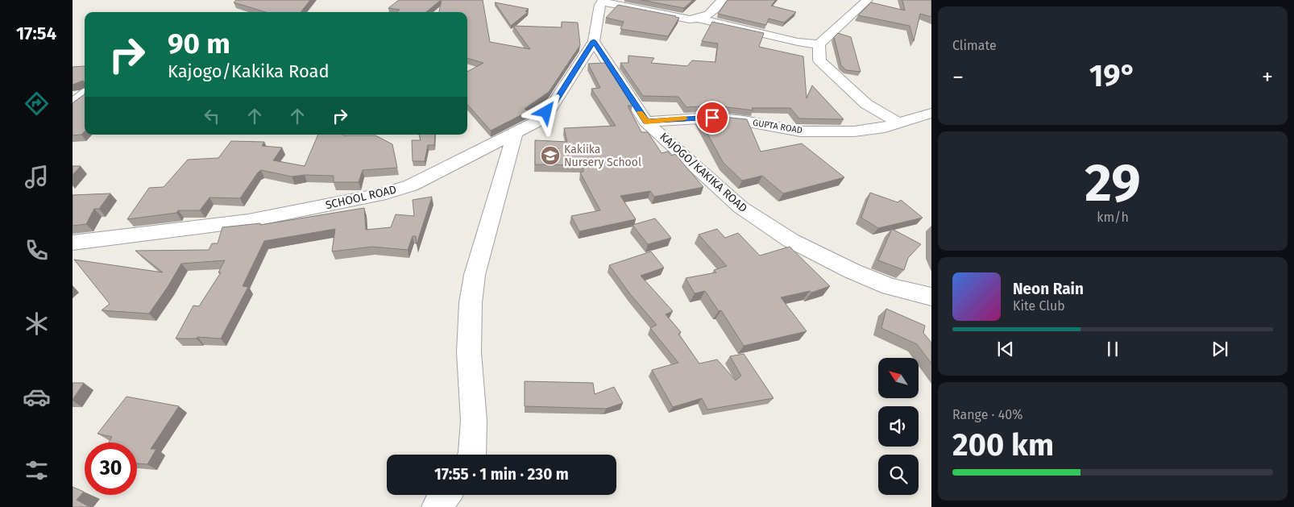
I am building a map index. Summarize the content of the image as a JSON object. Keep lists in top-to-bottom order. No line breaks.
{"streets":{"street":["GUPTA ROAD","KAJOGO/KAKIKA ROAD","SCHOOL ROAD"]},"crossings":[["GUPTA ROAD","KAJOGO/KAKIKA ROAD"],["KAJOGO/KAKIKA ROAD","SCHOOL ROAD"]],"places":{"school or university":["Kakiika Nursery School"]},"north":"top left","page":{"tabs":"17:54","tile":["Climate",["29","km/h"],["Range · 40%","200 km"]],"turn":["90 m","Kajogo/Kakika Road"],"heat":["−","19°","+"],"song":["Neon Rain","Kite Club"],"limit":"30","trip":"17:55 · 1 min · 230 m"}}
